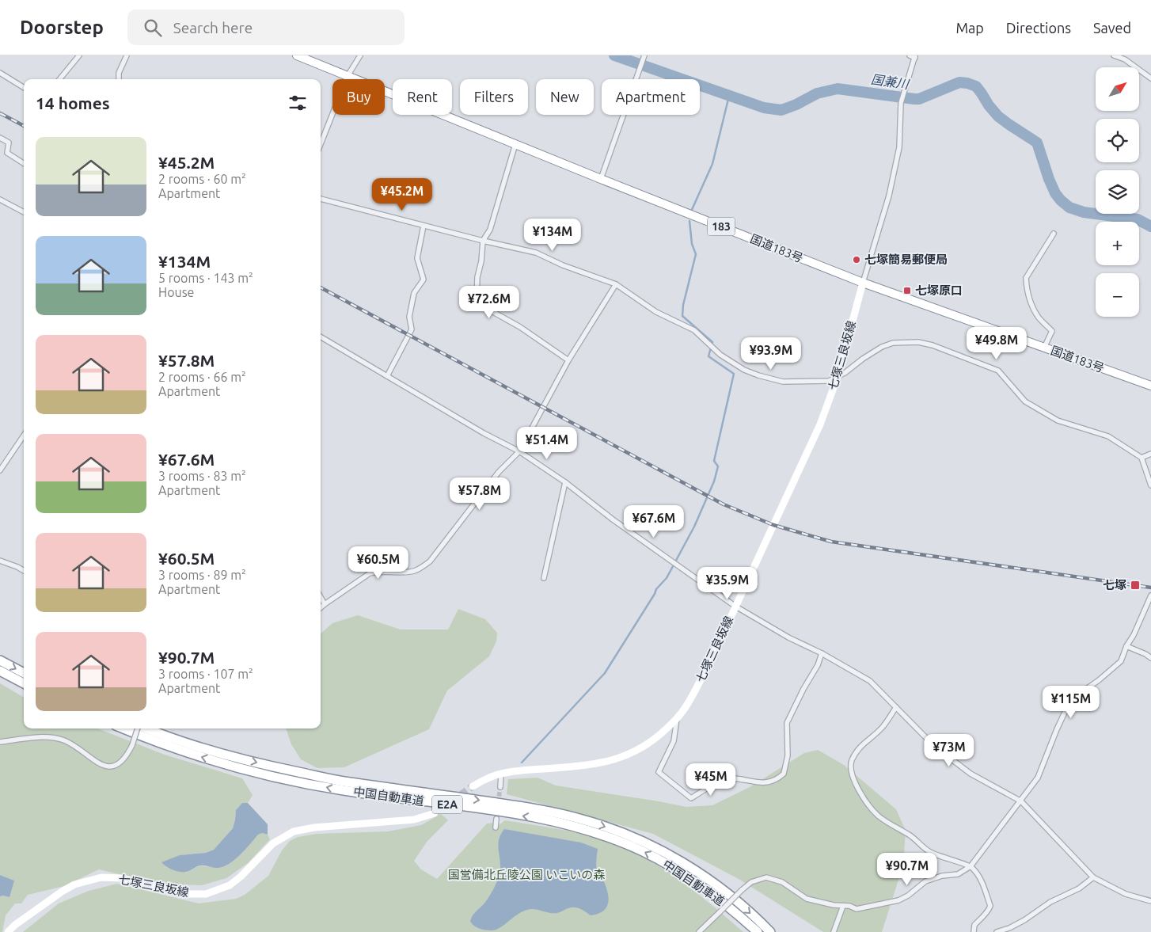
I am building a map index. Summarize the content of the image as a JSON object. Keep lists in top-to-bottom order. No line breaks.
{"streets":{"highway":["183","国道183号","中国自動車道","E2A"],"main road":["七塚三良坂線"]},"crossings":[["国道183号","七塚三良坂線"]],"water":["国兼川"],"parks":["国営備北丘陵公園 いこいの森"],"places":{"other":["七塚簡易郵便局"],"transit":["七塚原口","七塚"]},"north":"top right","page":{"header":"Doorstep","search":"Search here","nav":["Map","Directions","Saved"],"map_buttons":["+","−"],"chip":["Buy","Rent","Filters","New","Apartment"],"heading":"14 homes","list":[{"name":"¥45.2M","note":"2 rooms · 60 m² · Apartment"},{"name":"¥134M","note":"5 rooms · 143 m² · House"},{"name":"¥57.8M","note":"2 rooms · 66 m² · Apartment"},{"name":"¥67.6M","note":"3 rooms · 83 m² · Apartment"},{"name":"¥60.5M","note":"3 rooms · 89 m² · Apartment"},{"name":"¥90.7M","note":"3 rooms · 107 m² · Apartment"}],"price":["¥45.2M","¥134M","¥72.6M","¥49.8M","¥93.9M","¥51.4M","¥57.8M","¥67.6M","¥60.5M","¥35.9M","¥115M","¥73M","¥45M","¥90.7M"]}}
